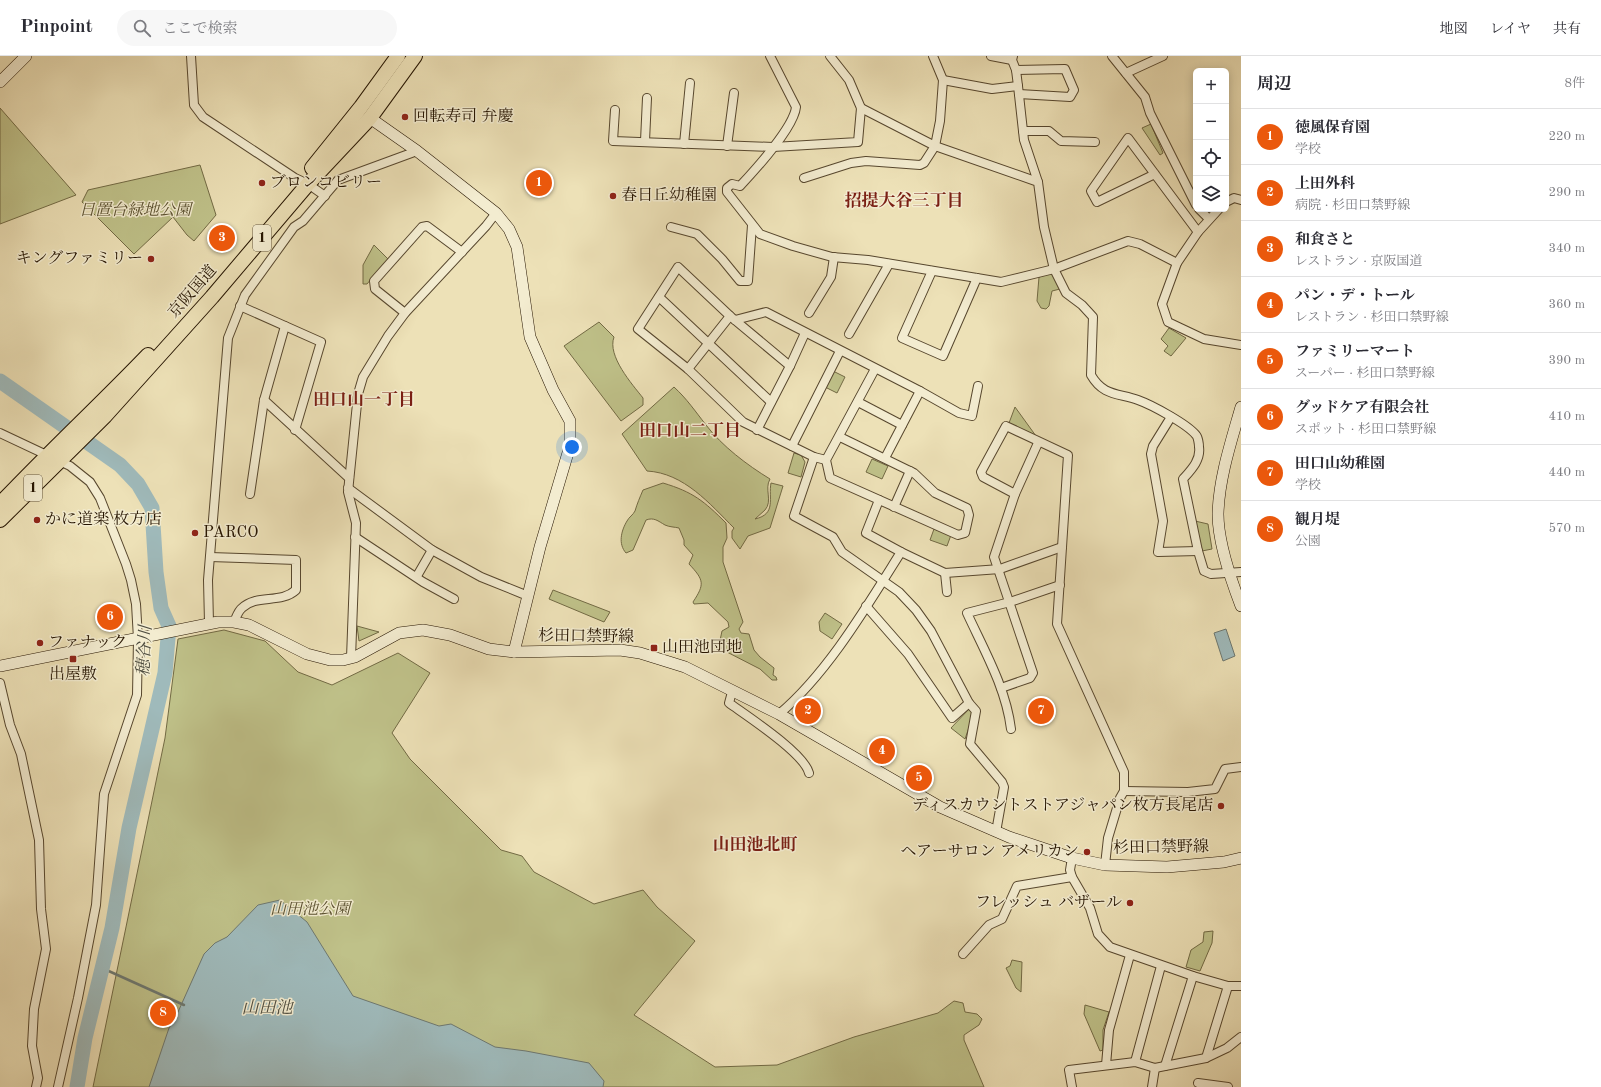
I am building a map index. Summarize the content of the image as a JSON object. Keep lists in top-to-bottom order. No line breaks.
{"streets":{"highway":["1","京阪国道"],"main road":["杉田口禁野線"]},"districts":["招提大谷三丁目","田口山一丁目","田口山二丁目","山田池北町"],"water":["穂谷川","山田池"],"parks":["日置台緑地公園","山田池公園"],"places":{"other":["回転寿司 弁慶","ブロンコビリー","春日丘幼稚園","キングファミリー","かに道楽 枚方店","PARCO","ファナック","ディスカウントストアジャパン枚方長尾店","ヘアーサロン アメリカン","フレッシュ バザール"],"transit":["山田池団地","出屋敷"]},"page":{"header":"Pinpoint","search":"ここで検索","nav":["地図","レイヤ","共有"],"heading":["周辺","8件"],"map_buttons":["+","−"],"list":[{"mark":"1","name":"徳風保育園","note":"学校","value":"220 m"},{"mark":"2","name":"上田外科","note":"病院 · 杉田口禁野線","value":"290 m"},{"mark":"3","name":"和食さと","note":"レストラン · 京阪国道","value":"340 m"},{"mark":"4","name":"パン・デ・トール","note":"レストラン · 杉田口禁野線","value":"360 m"},{"mark":"5","name":"ファミリーマート","note":"スーパー · 杉田口禁野線","value":"390 m"},{"mark":"6","name":"グッドケア有限会社","note":"スポット · 杉田口禁野線","value":"410 m"},{"mark":"7","name":"田口山幼稚園","note":"学校","value":"440 m"},{"mark":"8","name":"観月堤","note":"公園","value":"570 m"}],"pins":["1","3","6","2","7","4","5","8"]}}
